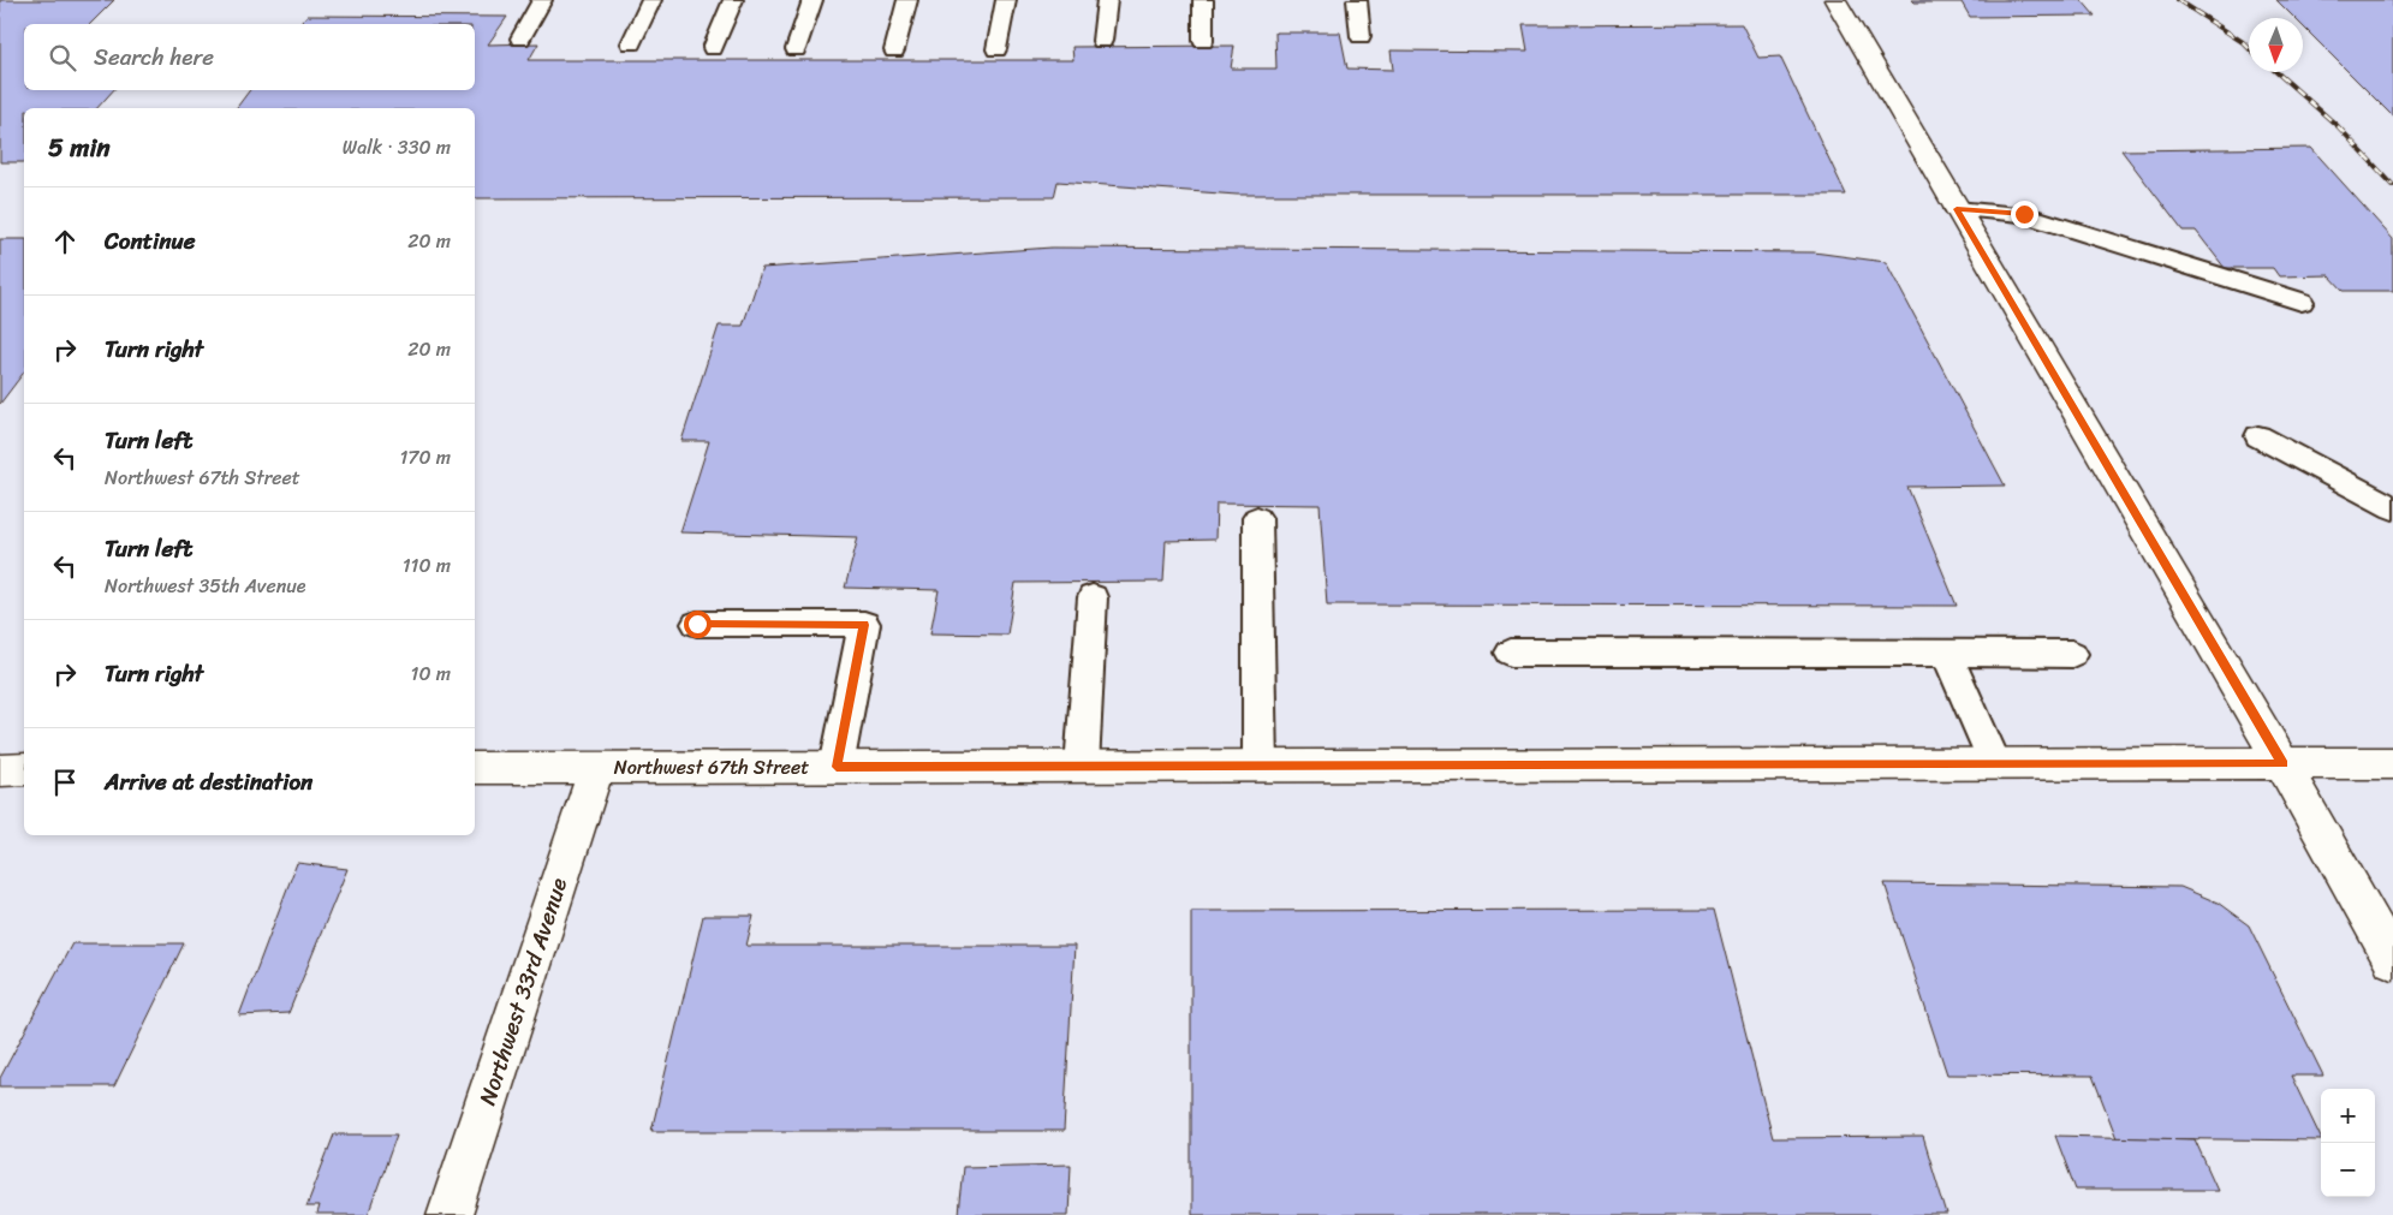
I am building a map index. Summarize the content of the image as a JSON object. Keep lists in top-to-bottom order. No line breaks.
{"streets":{"street":["Northwest 67th Street","Northwest 33rd Avenue"]},"crossings":[["Northwest 67th Street","Northwest 33rd Avenue"]],"north":"bottom","page":{"search":"Search here","heading":["5 min","Walk · 330 m"],"list":[["Continue","20 m"],["Turn right","20 m"],["Turn left","Northwest 67th Street","170 m"],["Turn left","Northwest 35th Avenue","110 m"],["Turn right","10 m"],"Arrive at destination"],"map_buttons":["+","−"]}}
